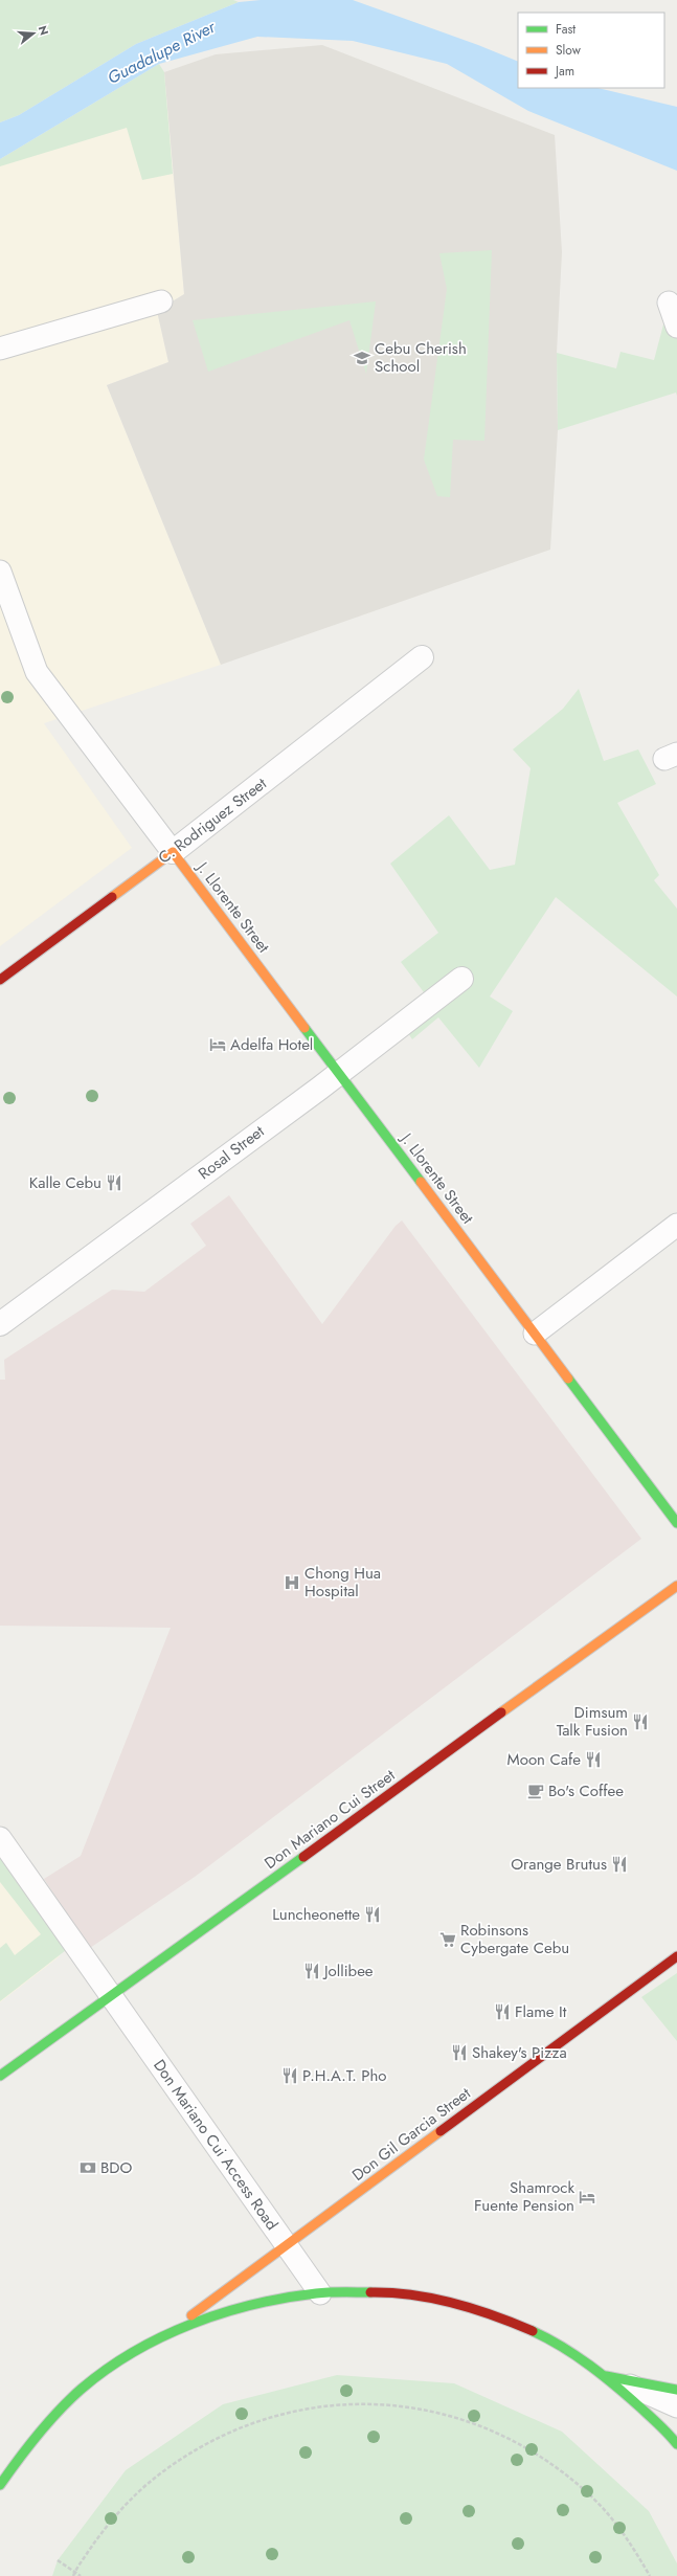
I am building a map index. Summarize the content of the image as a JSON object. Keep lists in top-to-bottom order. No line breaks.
{"streets":{"street":["C. Rodriguez Street","J. Llorente Street","Rosal Street","Don Mariano Cui Street","Don Gil Garcia Street"],"lane":["Don Mariano Cui Access Road"]},"crossings":[["C. Rodriguez Street","J. Llorente Street"],["J. Llorente Street","Rosal Street"],["Don Mariano Cui Street","Don Mariano Cui Access Road"],["Don Gil Garcia Street","Don Mariano Cui Access Road"]],"water":["Guadalupe River"],"places":{"school or university":["Cebu Cherish School"],"hotel":["Adelfa Hotel","Shamrock Fuente Pension"],"restaurant":["Kalle Cebu","Dimsum Talk Fusion","Moon Cafe","Orange Brutus","Luncheonette","Jollibee","Flame It","Shakey's Pizza","P.H.A.T. Pho"],"hospital":["Chong Hua Hospital"],"cafe":["Bo's Coffee"],"supermarket":["Robinsons Cybergate Cebu"],"bank":["BDO"]},"legend":["Fast","Slow","Jam"],"north":"right"}
